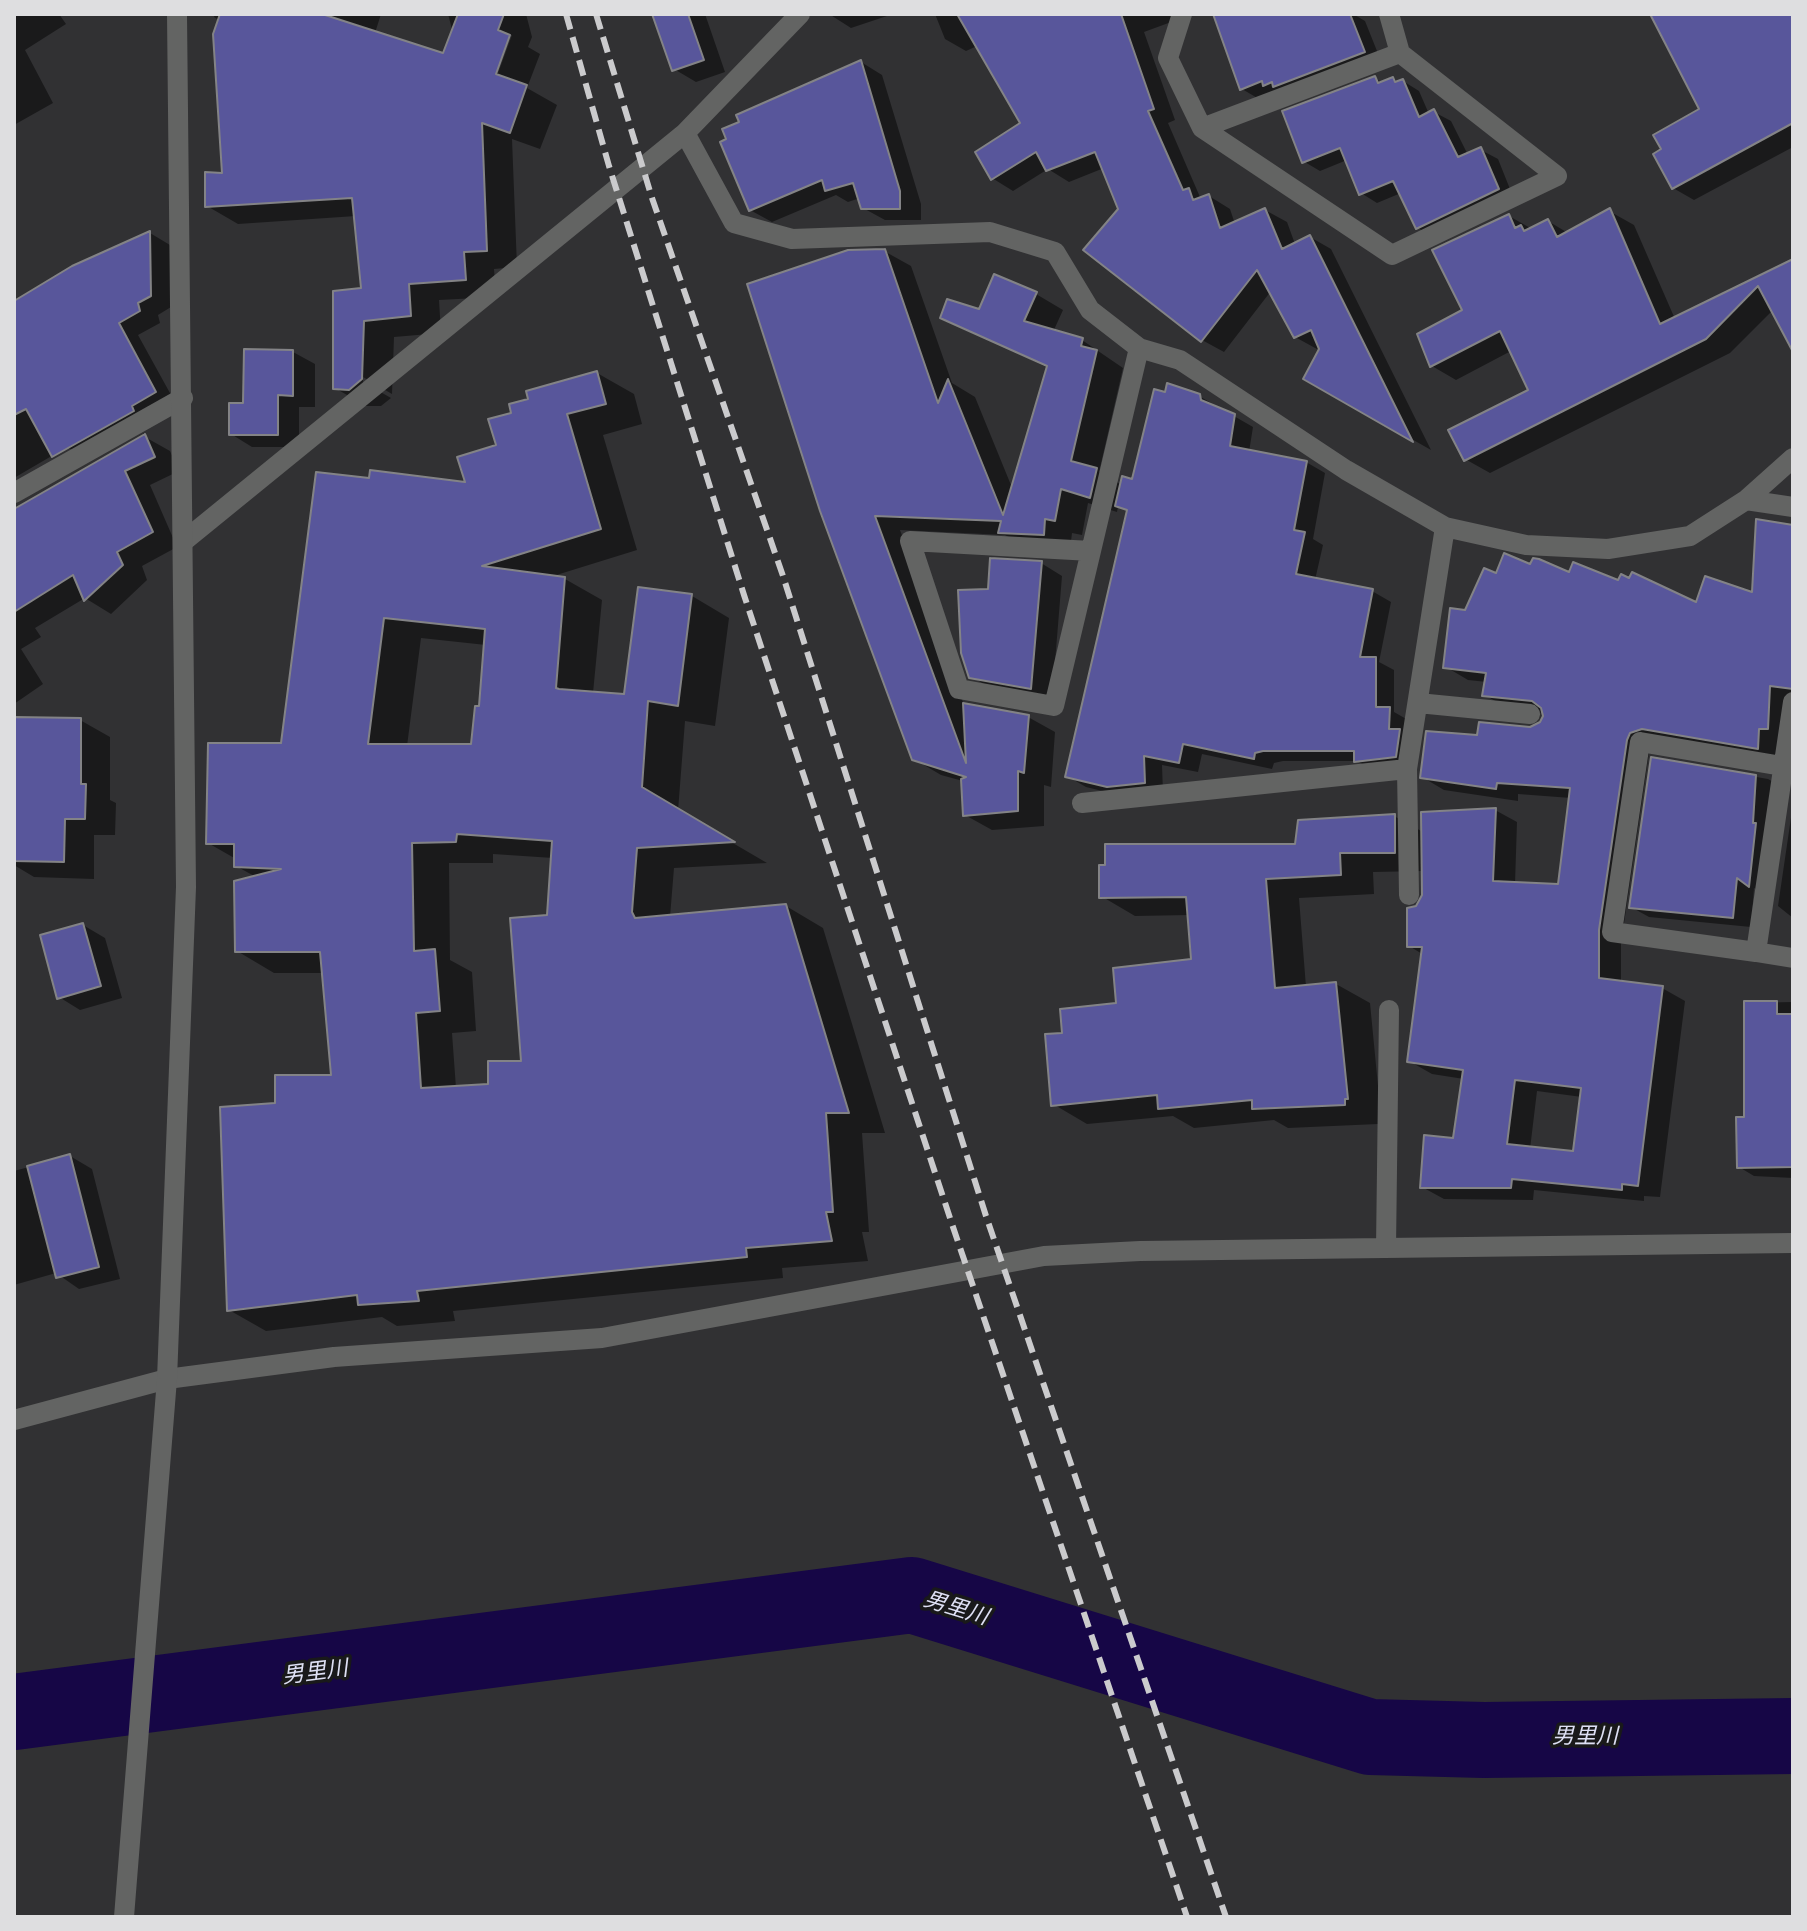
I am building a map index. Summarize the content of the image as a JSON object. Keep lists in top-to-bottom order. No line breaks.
{"water":["男里川"]}
